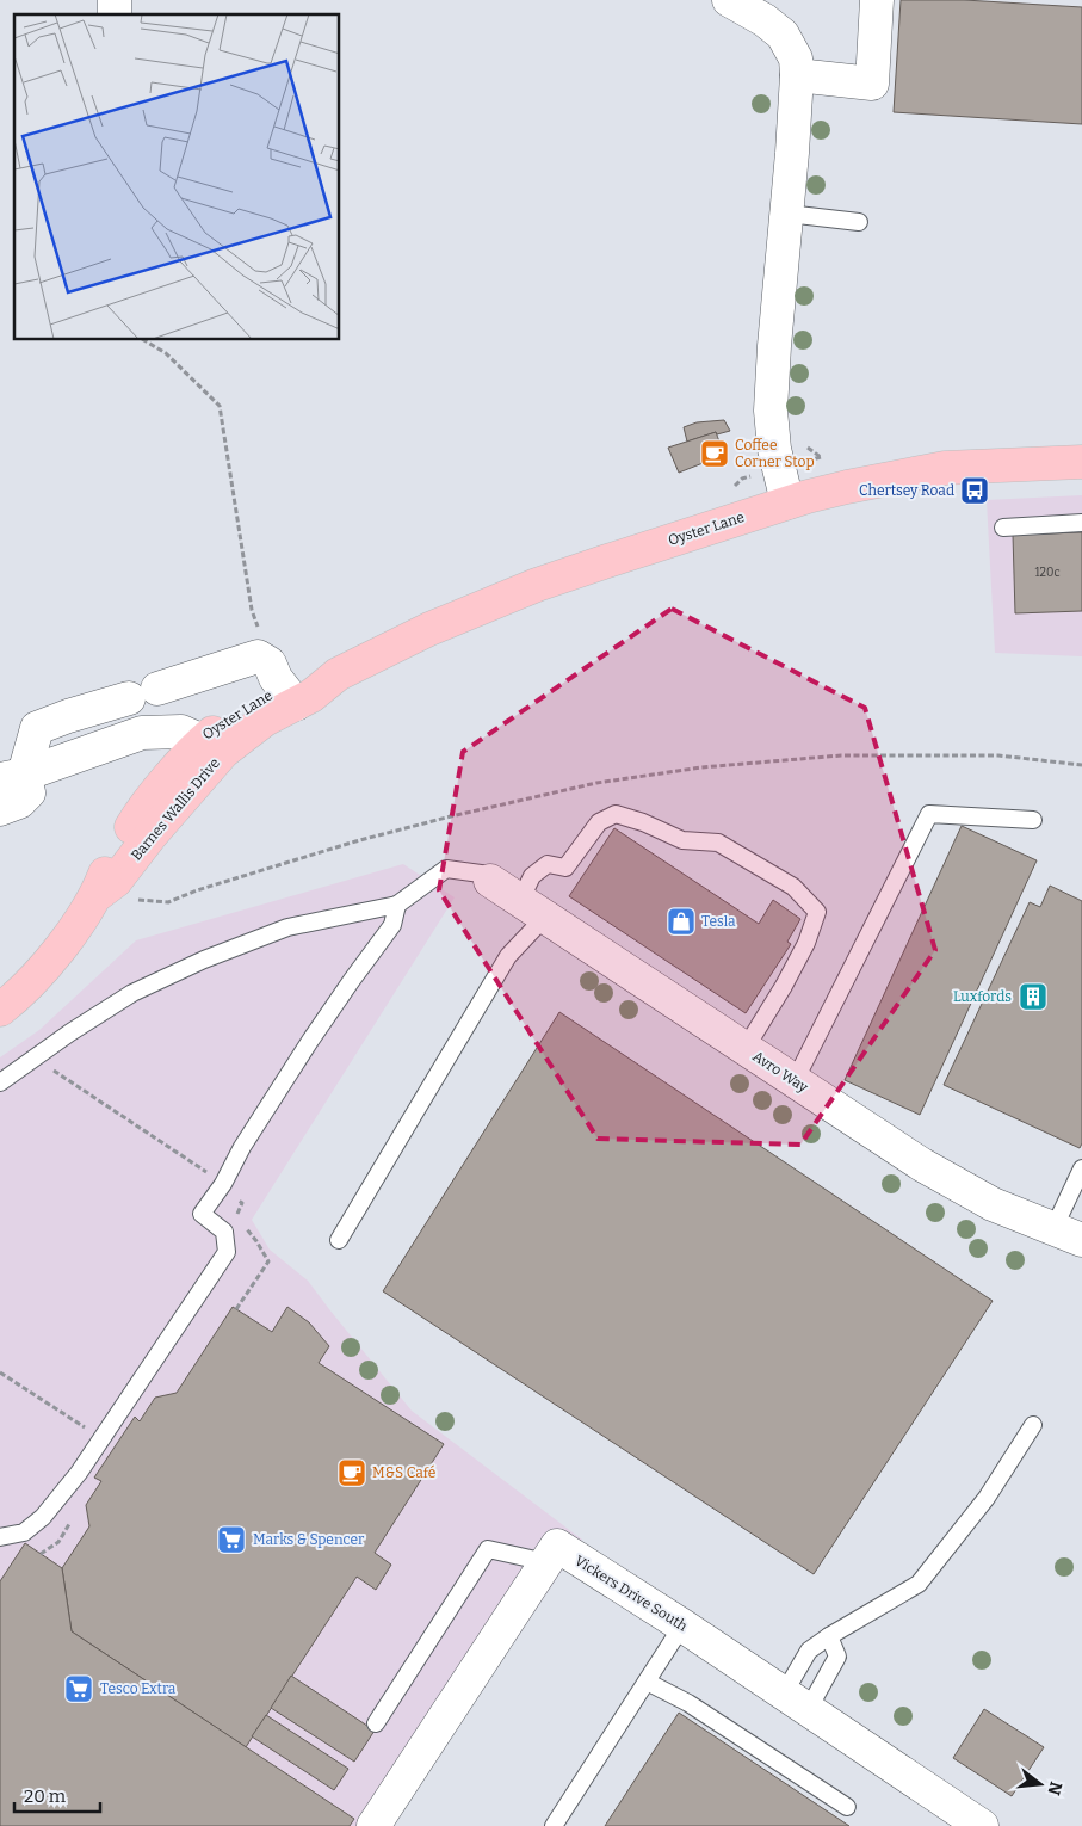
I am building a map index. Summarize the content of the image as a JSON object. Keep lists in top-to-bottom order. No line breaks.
{"streets":{"main road":["Oyster Lane","Barnes Wallis Drive"],"street":["Avro Way","Vickers Drive South"]},"crossings":[["Oyster Lane","Barnes Wallis Drive"]],"places":{"cafe":["Coffee Corner Stop","M&S Café"],"bus stop":["Chertsey Road"],"shop":["Tesla"],"building":["Luxfords"],"supermarket":["Marks & Spencer","Tesco Extra"]},"house_numbers":["120c"],"scale_bar":"20 m","north":"right"}
